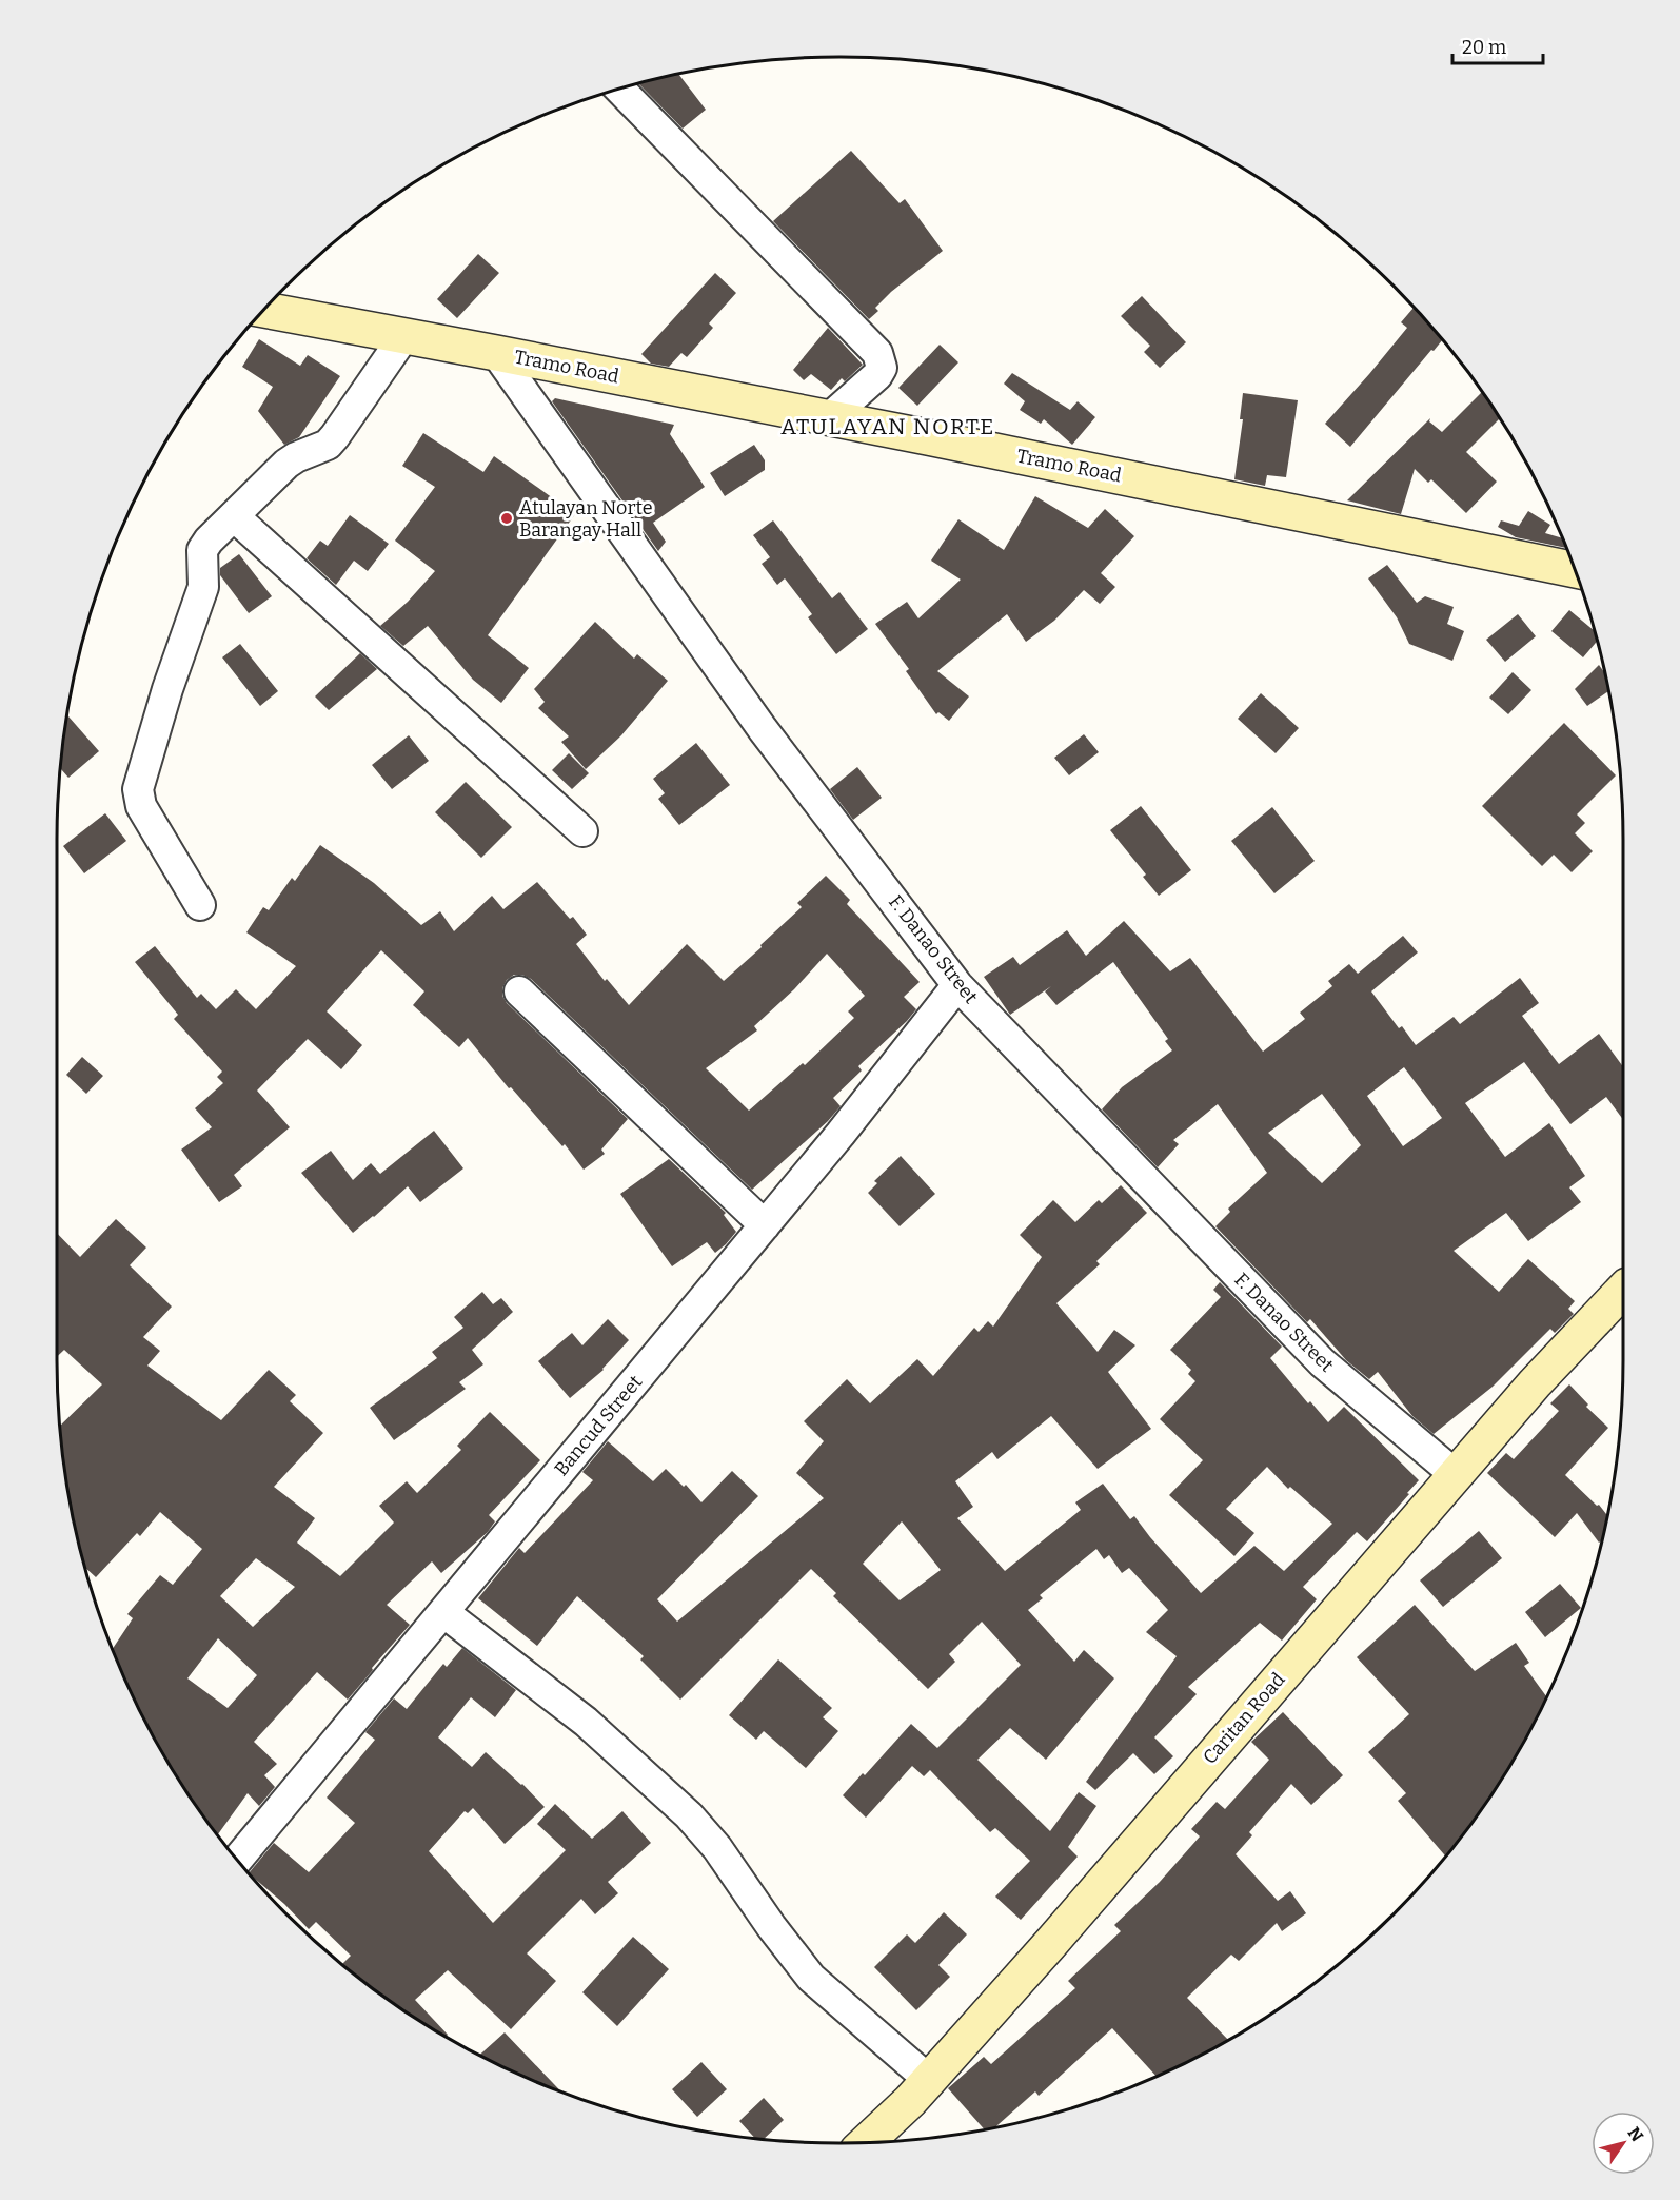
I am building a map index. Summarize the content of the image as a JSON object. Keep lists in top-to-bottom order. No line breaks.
{"streets":{"main road":["Tramo Road","Caritan Road"],"street":["F. Danao Street","Bancud Street"]},"crossings":[["Tramo Road","F. Danao Street"],["F. Danao Street","Bancud Street"],["F. Danao Street","Caritan Road"]],"districts":["ATULAYAN NORTE"],"places":["Atulayan Norte Barangay Hall"],"scale_bar":"20 m","north":"top right"}
